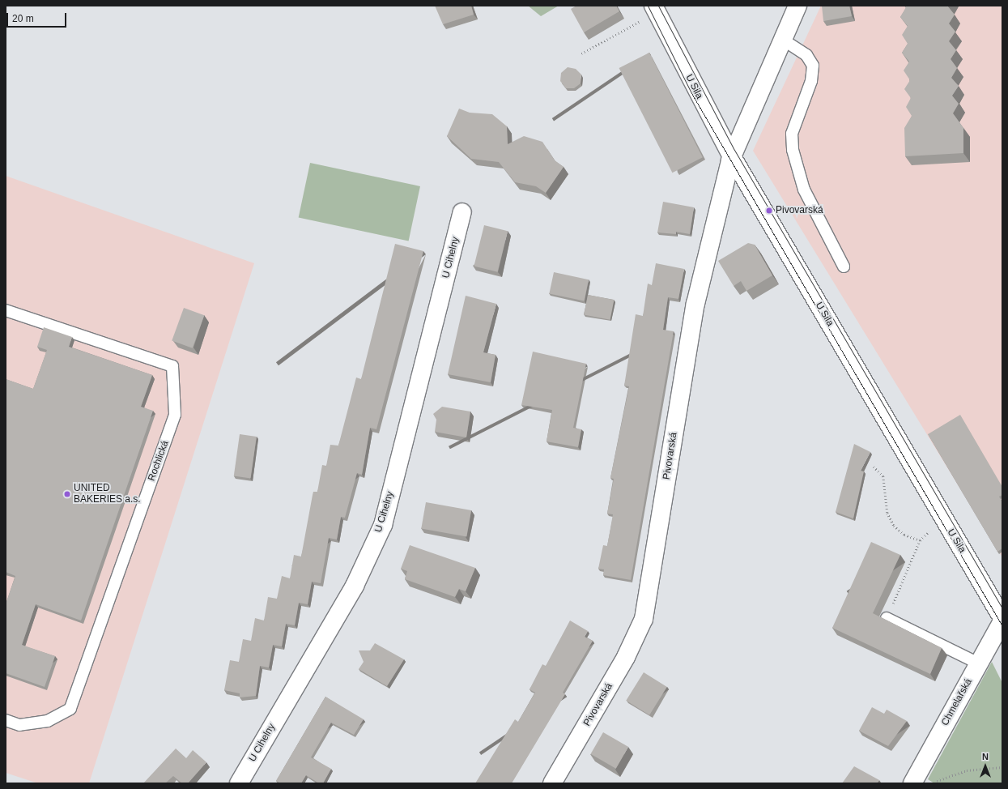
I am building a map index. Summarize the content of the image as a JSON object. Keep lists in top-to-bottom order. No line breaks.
{"streets":{"street":["U Sila","U Cihelny","Pivovarská","Chmelařská"],"lane":["Rochlická"]},"crossings":[["U Sila","Pivovarská"]],"places":["Pivovarská","UNITED BAKERIES a.s."],"scale_bar":"20 m","north":"top"}
